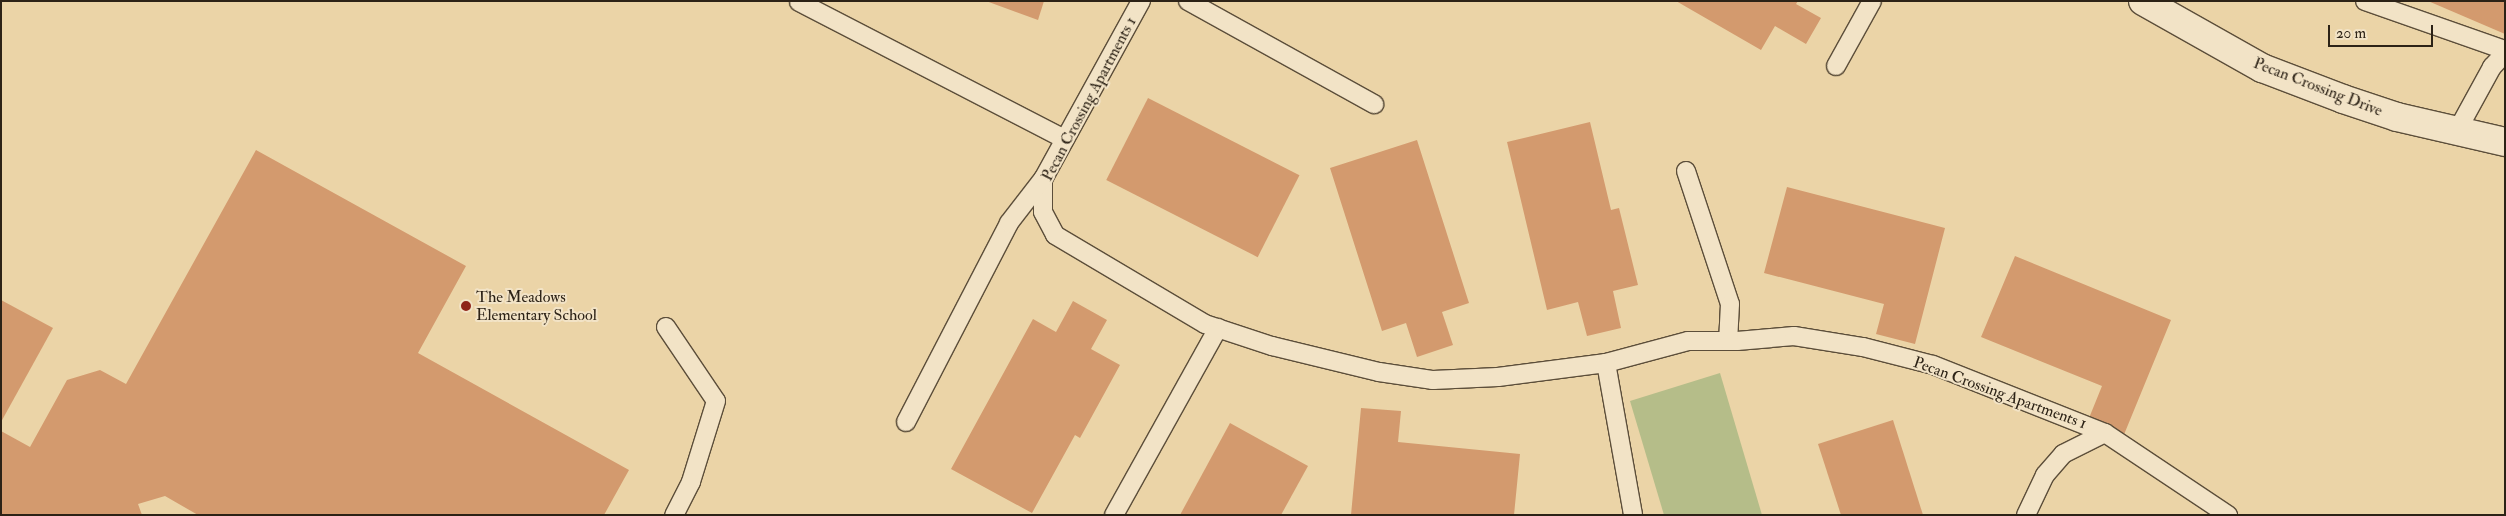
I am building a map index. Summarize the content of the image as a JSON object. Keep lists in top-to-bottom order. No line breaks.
{"streets":{"street":["Pecan Crossing Drive"],"lane":["Pecan Crossing Apartments 1"]},"places":["The Meadows Elementary School"],"scale_bar":"20 m"}
